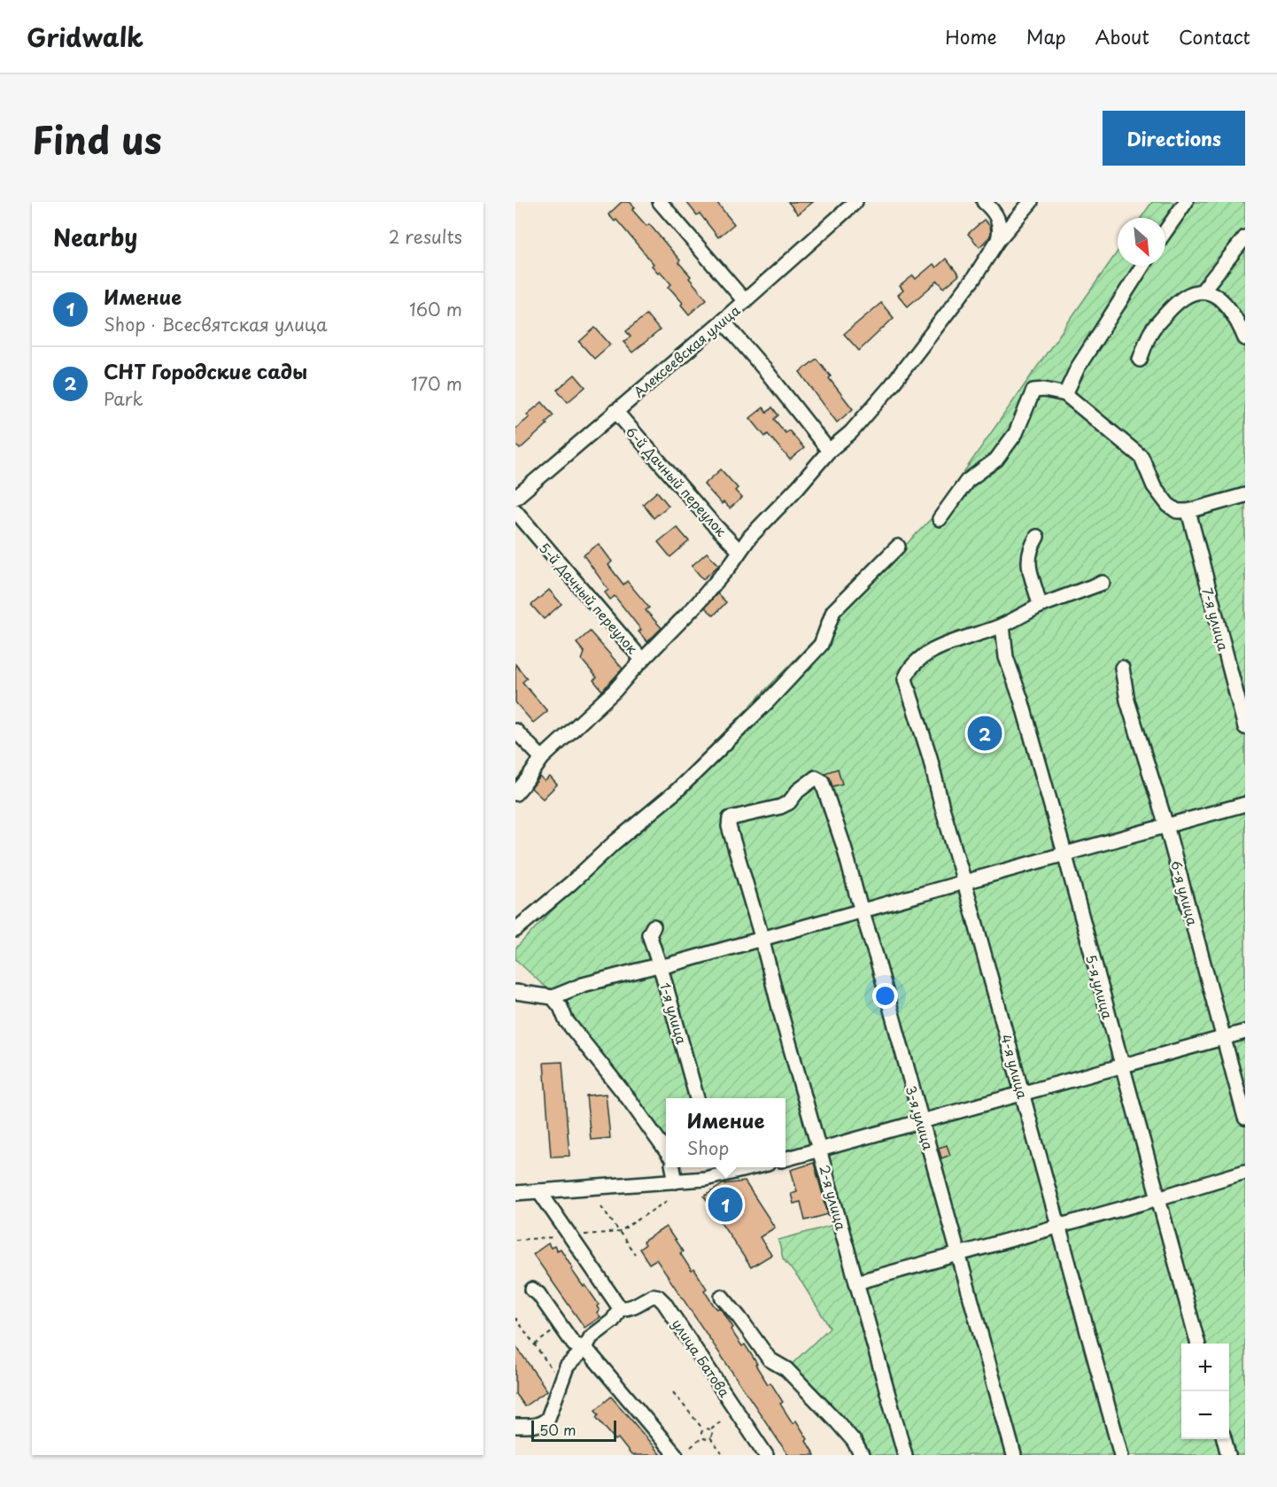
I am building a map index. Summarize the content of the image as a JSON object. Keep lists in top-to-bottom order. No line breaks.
{"streets":{"street":["Алексеевская улица","6-й Дачный переулок","5-й Дачный переулок","7-я улица","6-я улица","5-я улица","1-я улица","4-я улица","3-я улица","2-я улица","улица Батова"]},"crossings":[["Алексеевская улица","6-й Дачный переулок"],["5-я улица","4-я улица"],["3-я улица","2-я улица"]],"scale_bar":"50 m","north":"bottom right","page":{"header":"Gridwalk","nav":["Home","Map","About","Contact"],"title":"Find us","buttons":"Directions","heading":["Nearby","2 results"],"list":[{"mark":"1","name":"Имение","note":"Shop · Всесвятская улица","value":"160 m"},{"mark":"2","name":"СНТ Городские сады","note":"Park","value":"170 m"}],"pins":["2","1"],"popup":["Имение","Shop"],"map_buttons":["+","−"],"scale":"50 m"}}
